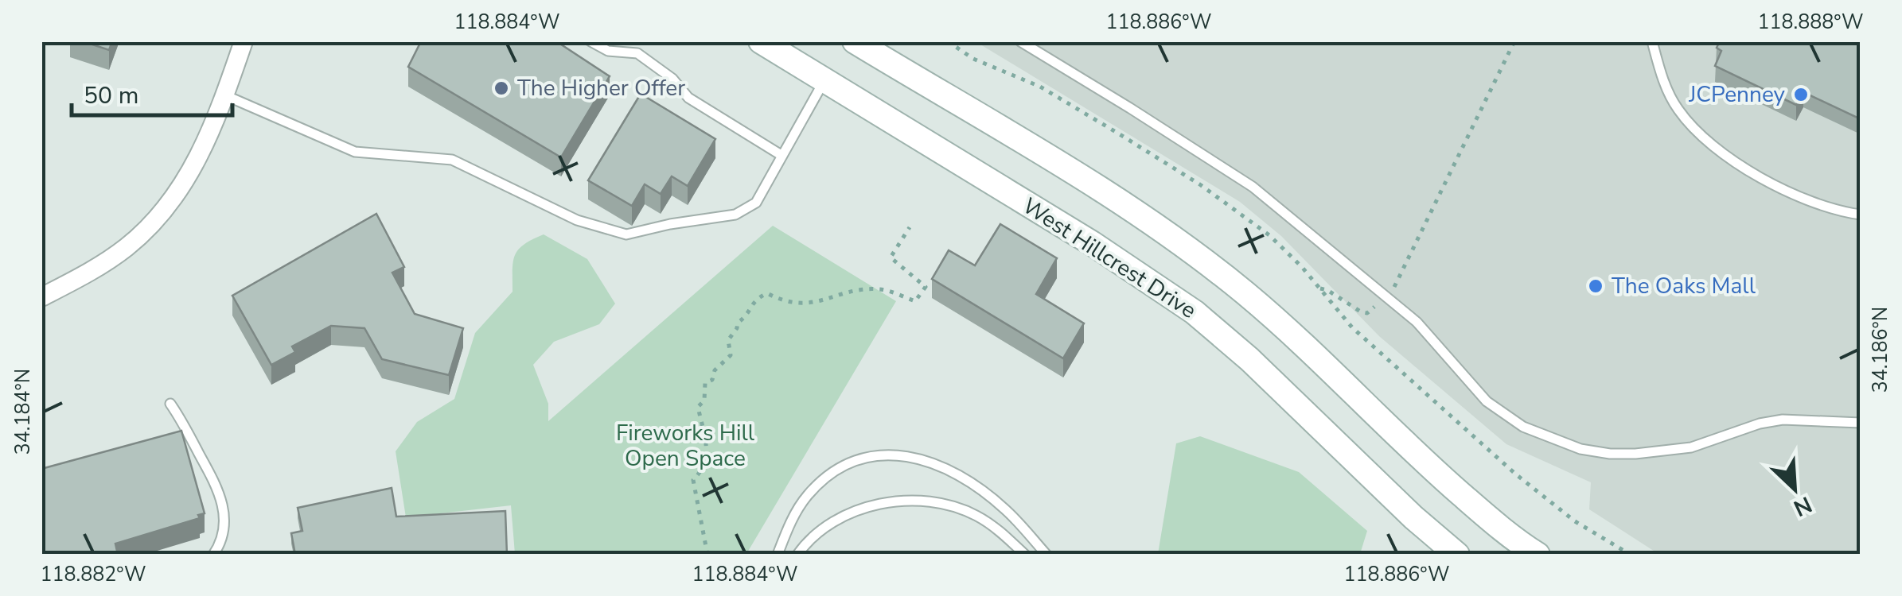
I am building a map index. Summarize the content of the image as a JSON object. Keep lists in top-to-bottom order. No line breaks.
{"streets":{"main road":["West Hillcrest Drive"]},"parks":["Fireworks Hill Open Space"],"places":["The Higher Offer","JCPenney","The Oaks Mall"],"scale_bar":"50 m","north":"bottom right","coordinates":["118.884°W","118.886°W","118.888°W","34.186°N","34.184°N","118.882°W"]}
